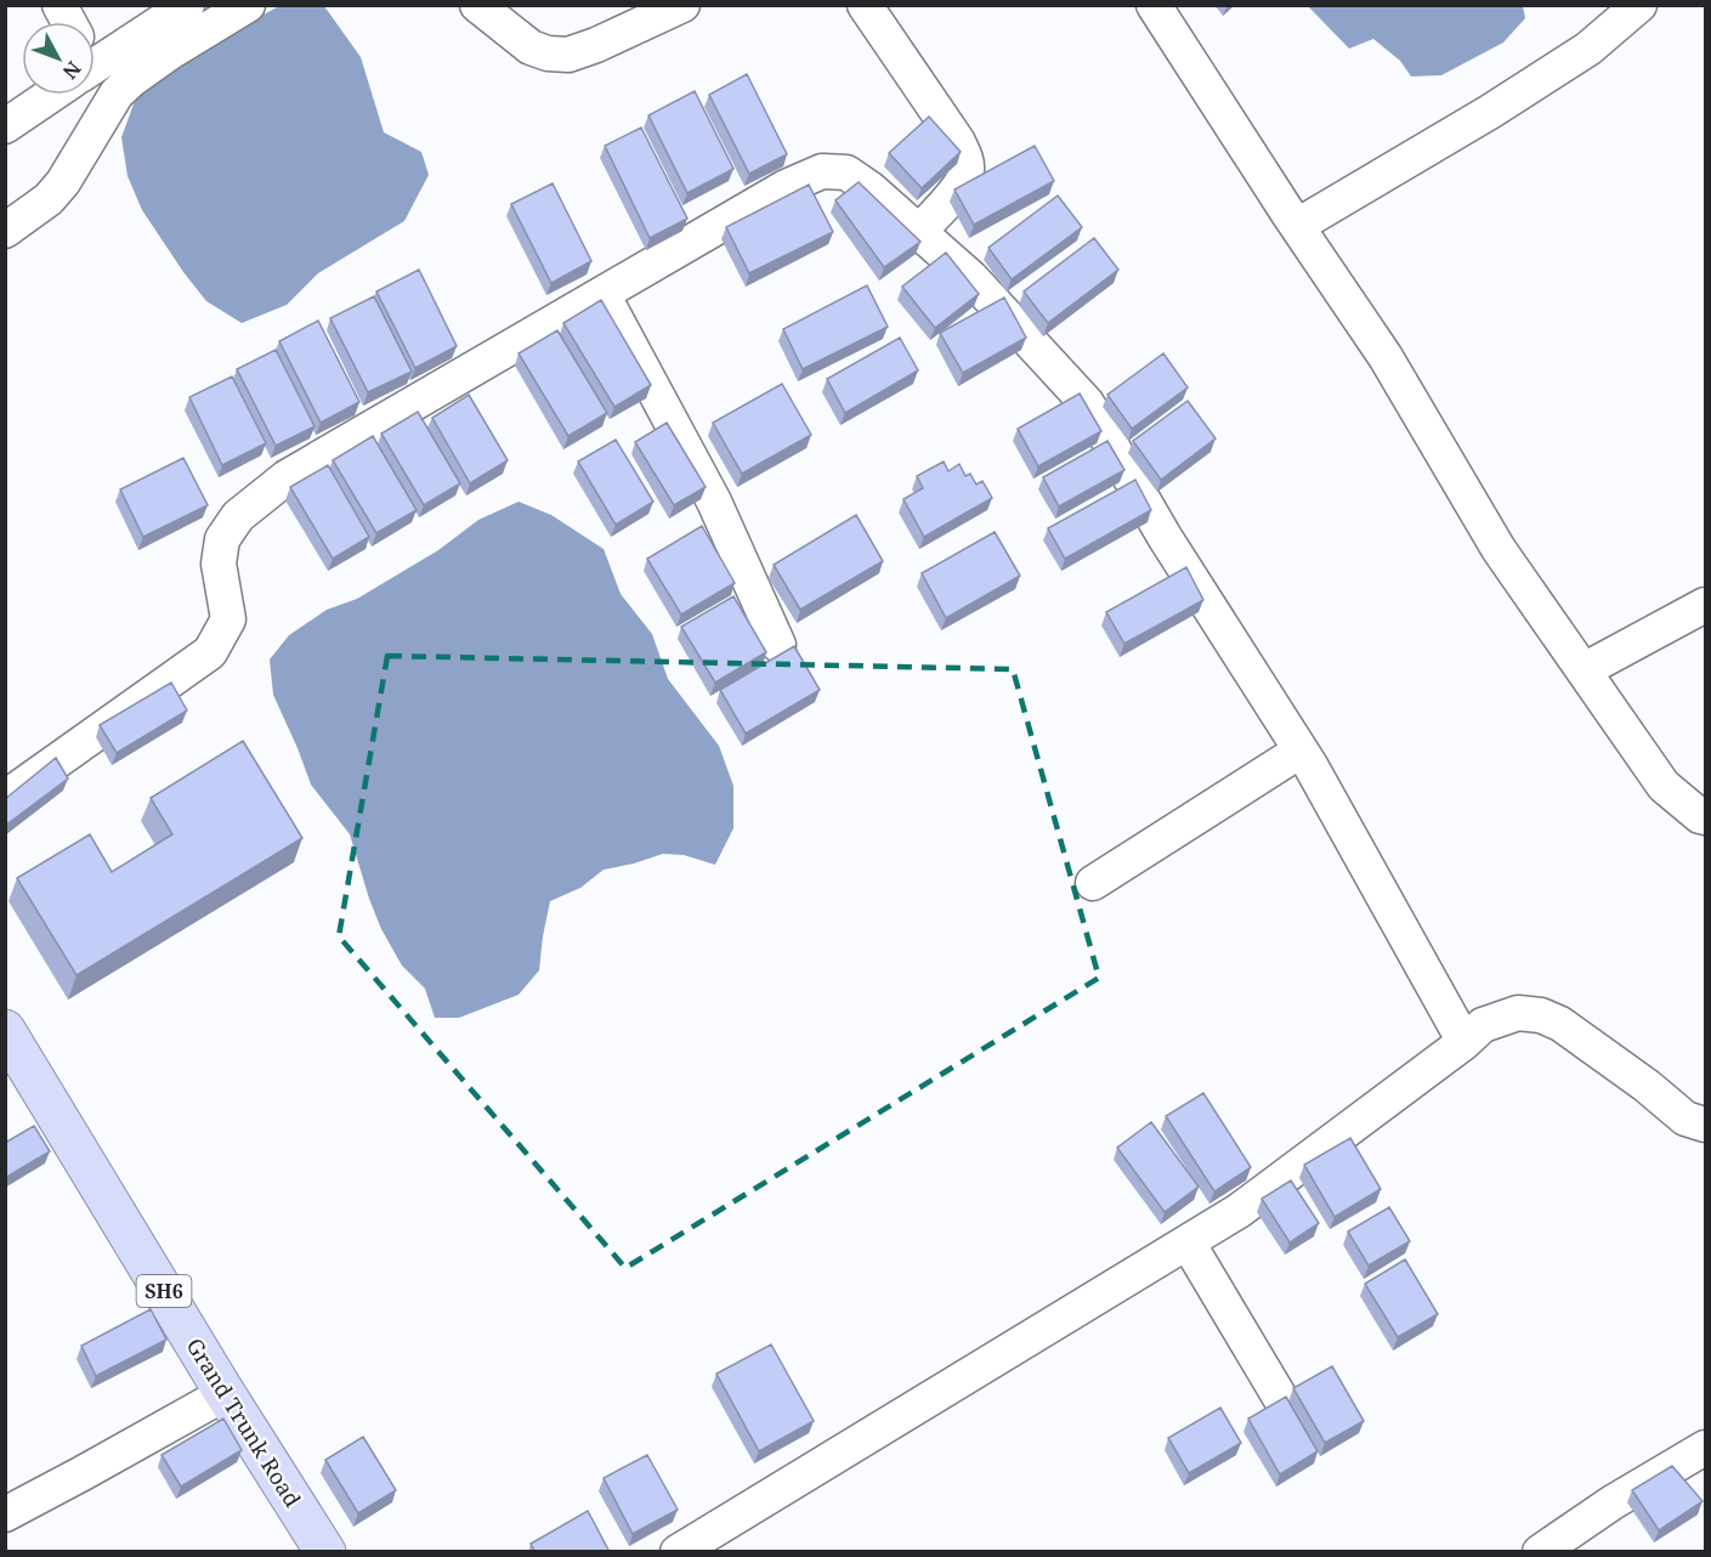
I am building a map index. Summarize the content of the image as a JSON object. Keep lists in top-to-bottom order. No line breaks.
{"streets":{"main road":["SH6","Grand Trunk Road"]},"north":"bottom right"}
